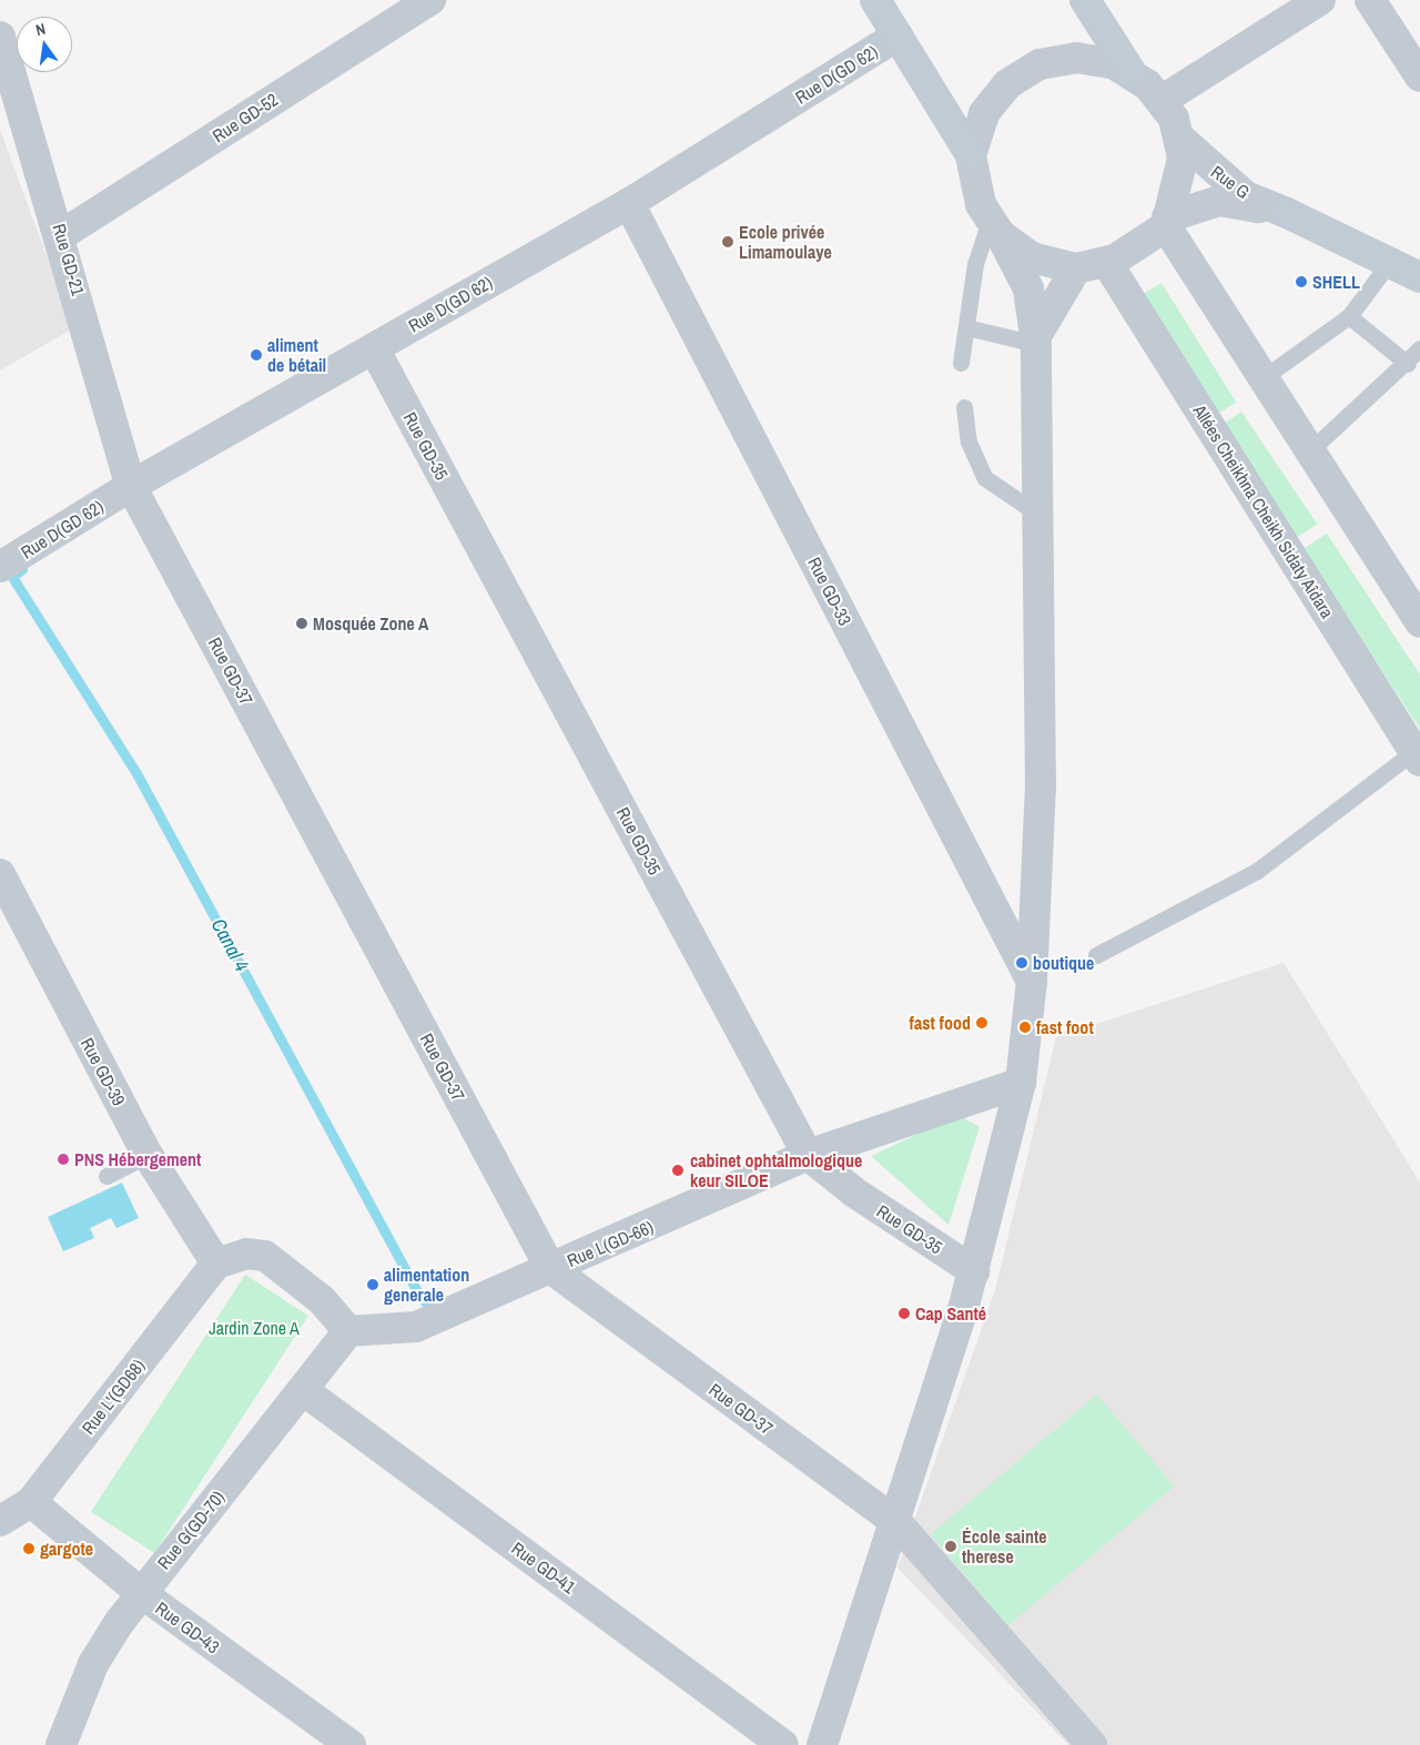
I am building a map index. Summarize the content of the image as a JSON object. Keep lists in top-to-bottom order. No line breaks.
{"streets":{"street":["Rue D(GD 62)","Rue GD-52","Rue G","Rue GD-21","Rue GD-35","Allées Cheikhna Cheikh Sidaty Aîdara","Rue GD-33","Rue GD-37","Rue GD-39","Rue L(GD-66)","Rue L'(GD68)","Rue G(GD-70)","Rue GD-41","Rue GD-43"]},"crossings":[["Rue D(GD 62)","Rue GD-21"],["Rue D(GD 62)","Rue GD-35"],["Rue D(GD 62)","Rue GD-33"],["Rue D(GD 62)","Rue GD-37"],["Rue GD-52","Rue GD-21"],["Rue GD-21","Rue GD-37"],["Rue GD-35","Rue L(GD-66)"],["Rue GD-37","Rue L(GD-66)"],["Rue GD-39","Rue L'(GD68)"],["Rue L(GD-66)","Rue G(GD-70)"],["Rue L'(GD68)","Rue GD-43"],["Rue G(GD-70)","Rue GD-41"],["Rue G(GD-70)","Rue GD-43"]],"water":["Canal 4"],"parks":["Jardin Zone A"],"places":["Ecole privée Limamoulaye","SHELL","aliment de bétail","Mosquée Zone A","boutique","fast food","fast foot","PNS Hébergement","cabinet ophtalmologique keur SILOE","alimentation generale","Cap Santé","École sainte therese","gargote"],"north":"top"}
